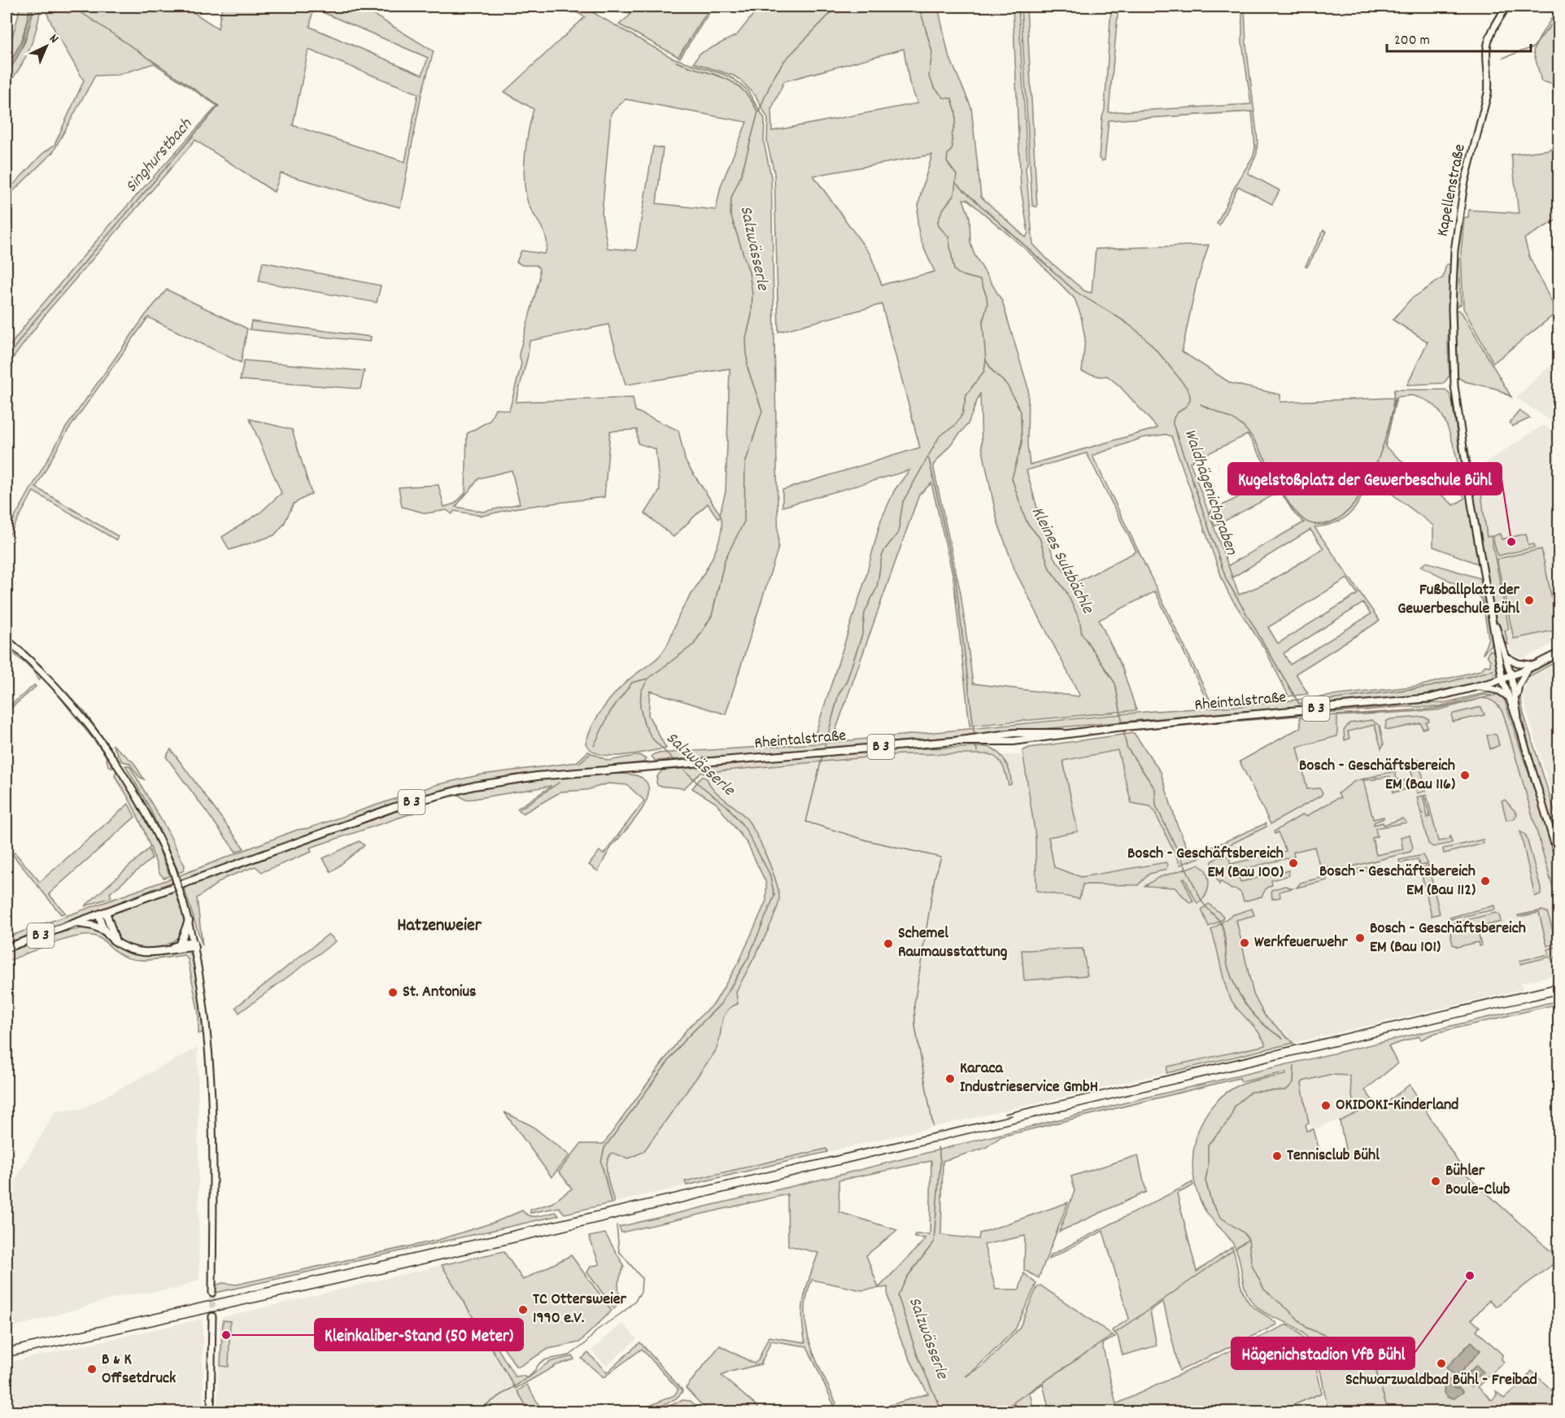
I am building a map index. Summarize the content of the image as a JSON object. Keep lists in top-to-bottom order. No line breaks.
{"streets":{"main road":["Rheintalstraße","B 3"],"street":["Kapellenstraße"]},"crossings":[["Rheintalstraße","B 3"]],"districts":["Hatzenweier"],"water":["Singhurstbach","Salzwässerle","Waldhägenichgraben","Kleines Sulzbächle"],"places":["Kugelstoßplatz der Gewerbeschule Bühl","Fußballplatz der Gewerbeschule Bühl","Bosch - Geschäftsbereich EM (Bau 116)","Bosch - Geschäftsbereich EM (Bau 100)","Bosch - Geschäftsbereich EM (Bau 112)","Bosch - Geschäftsbereich EM (Bau 101)","Werkfeuerwehr","Schemel Raumausstattung","St. Antonius","Karaca Industrieservice GmbH","OKIDOKI-Kinderland","Tennisclub Bühl","Bühler Boule-Club","Hägenichstadion VfB Bühl","TC Ottersweier 1990 e.V.","Kleinkaliber-Stand (50 Meter)","Schwarzwaldbad Bühl - Freibad","B & K Offsetdruck"],"scale_bar":"200 m","north":"top right"}
